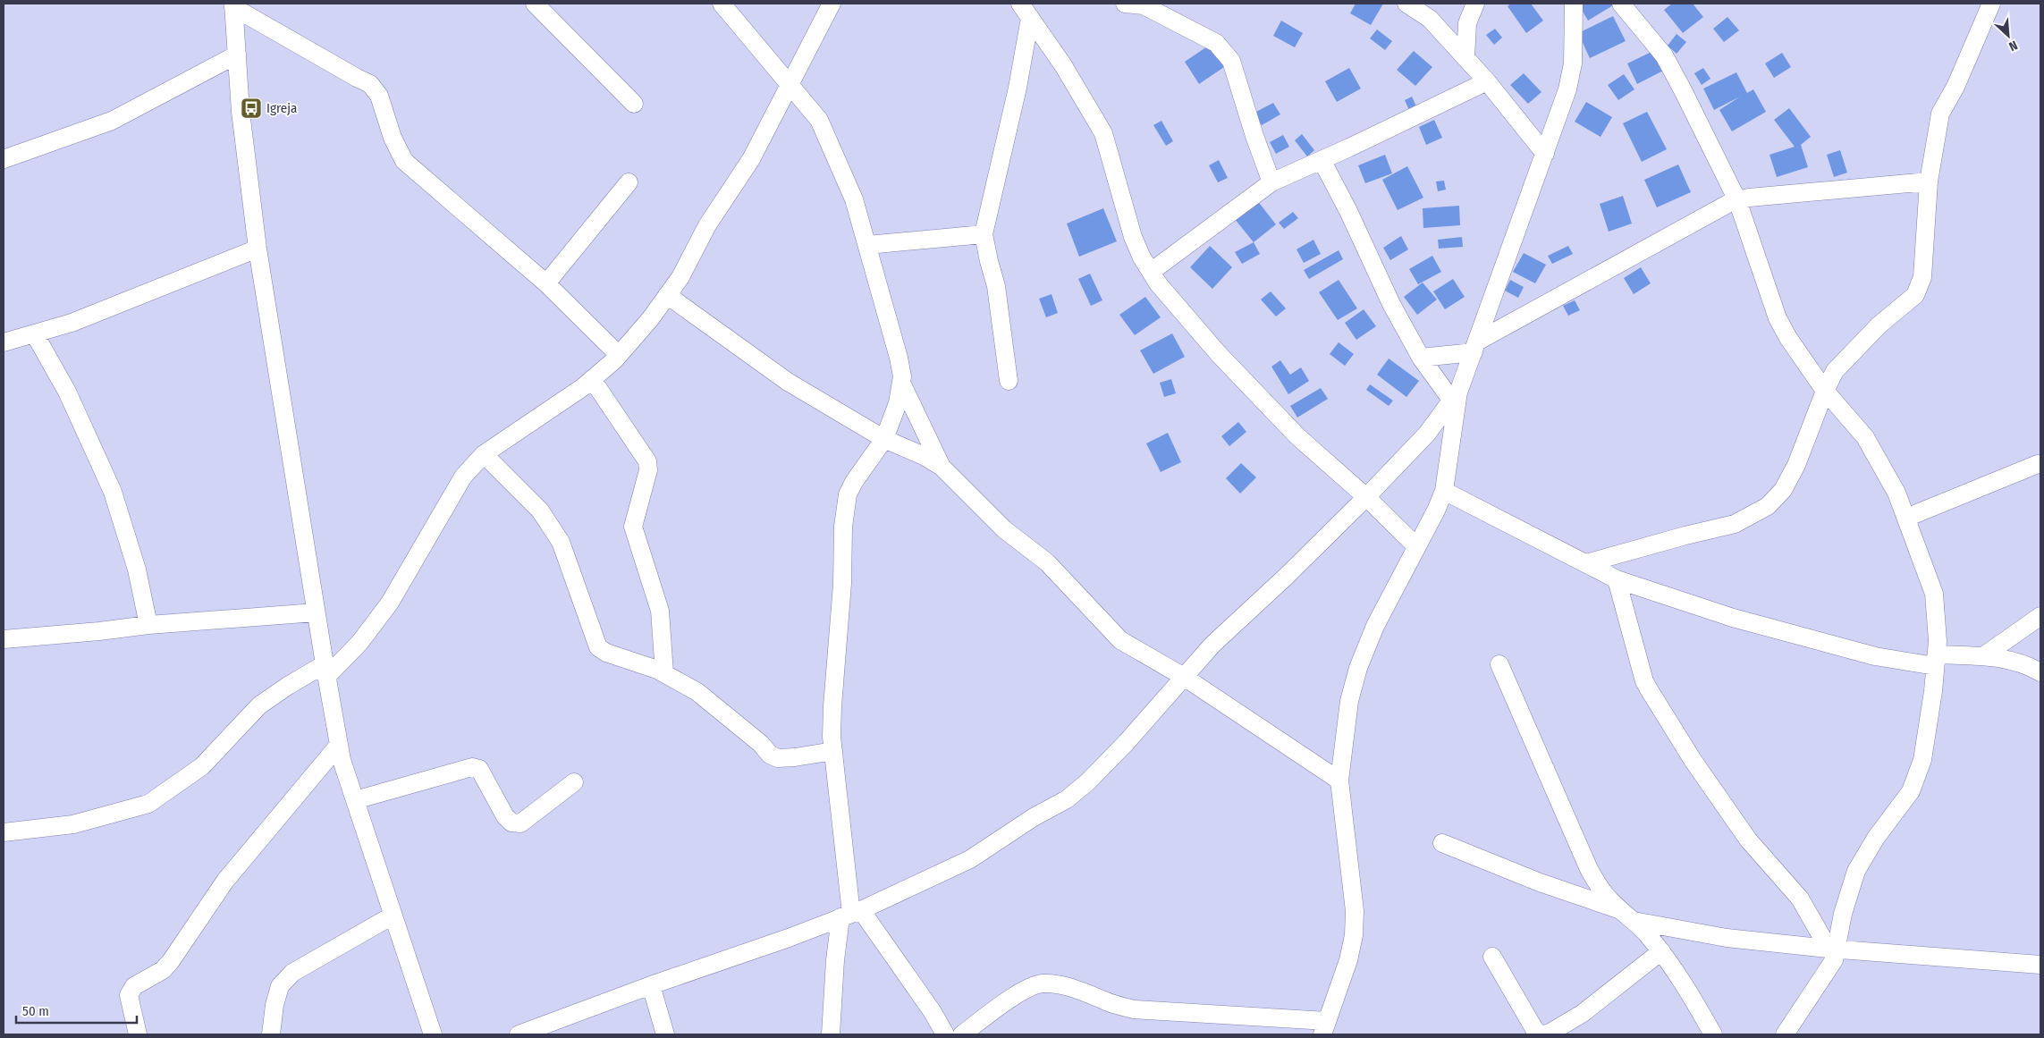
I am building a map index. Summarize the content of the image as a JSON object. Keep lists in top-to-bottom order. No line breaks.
{"places":{"bus stop":["Igreja"]},"scale_bar":"50 m","north":"bottom right"}
